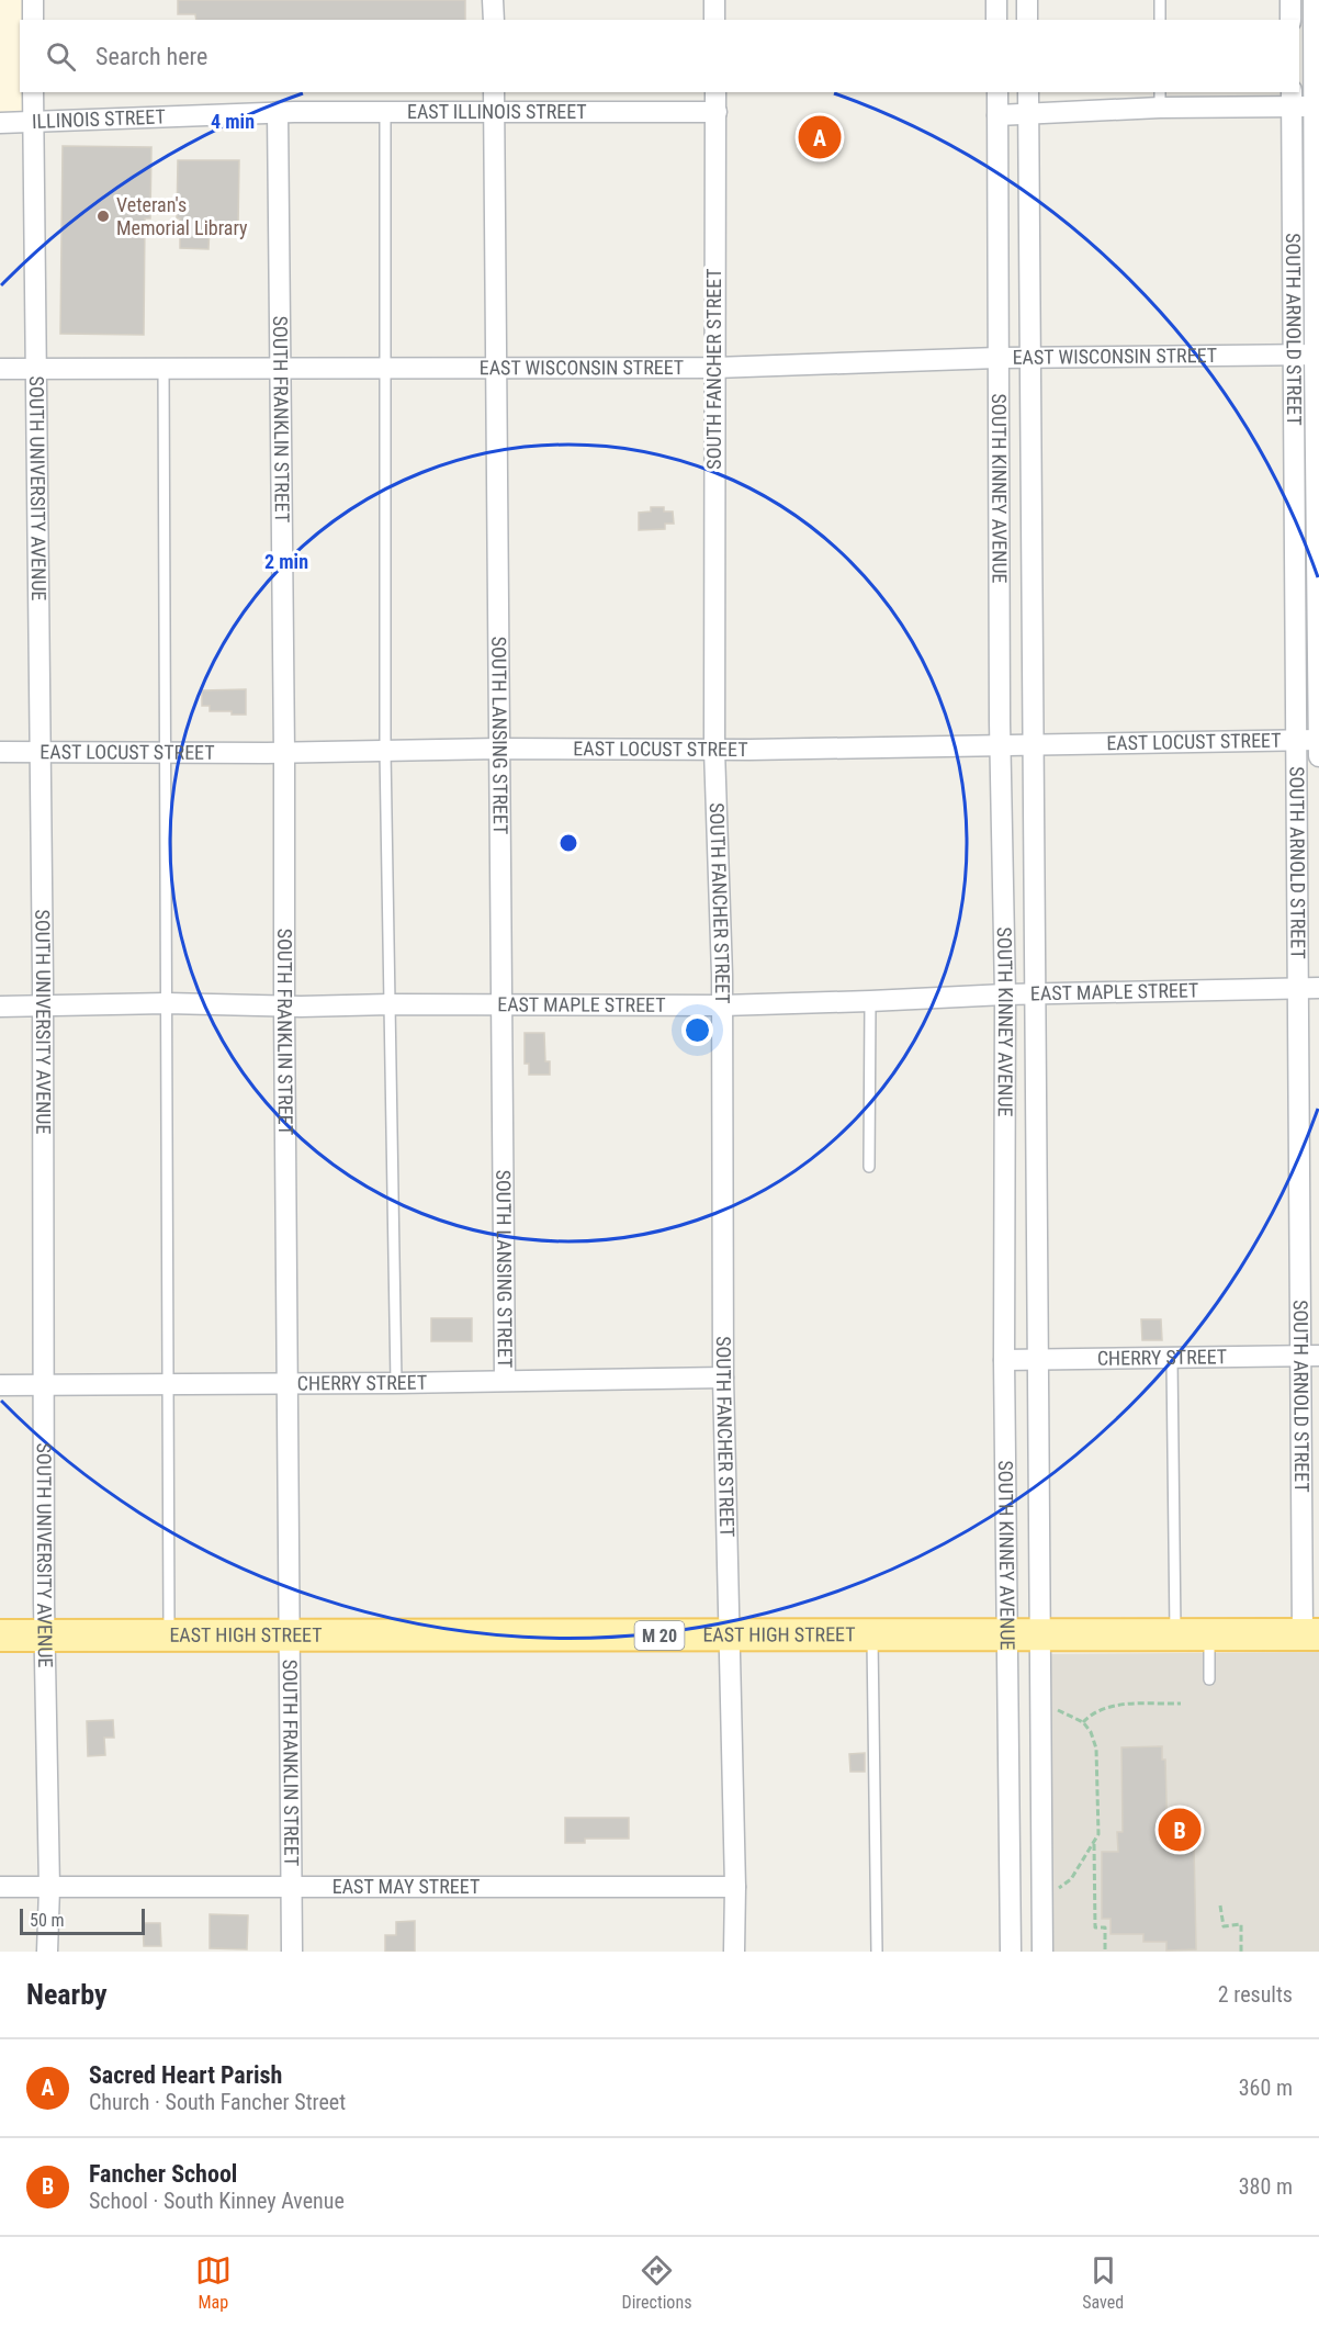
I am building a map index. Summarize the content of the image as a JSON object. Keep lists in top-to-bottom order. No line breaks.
{"streets":{"main road":["EAST HIGH STREET","M 20"],"street":["EAST ILLINOIS STREET","ILLINOIS STREET","SOUTH ARNOLD STREET","EAST WISCONSIN STREET","SOUTH FANCHER STREET","SOUTH FRANKLIN STREET","SOUTH UNIVERSITY AVENUE","SOUTH KINNEY AVENUE","SOUTH LANSING STREET","EAST LOCUST STREET","EAST MAPLE STREET","CHERRY STREET","EAST MAY STREET"]},"crossings":[["EAST ILLINOIS STREET","ILLINOIS STREET"],["EAST ILLINOIS STREET","SOUTH FANCHER STREET"],["EAST ILLINOIS STREET","SOUTH FRANKLIN STREET"],["EAST ILLINOIS STREET","SOUTH LANSING STREET"],["ILLINOIS STREET","SOUTH FRANKLIN STREET"],["ILLINOIS STREET","SOUTH UNIVERSITY AVENUE"],["SOUTH ARNOLD STREET","EAST WISCONSIN STREET"],["SOUTH ARNOLD STREET","EAST LOCUST STREET"],["SOUTH ARNOLD STREET","EAST MAPLE STREET"],["SOUTH ARNOLD STREET","CHERRY STREET"],["SOUTH ARNOLD STREET","EAST HIGH STREET"],["EAST WISCONSIN STREET","SOUTH FANCHER STREET"],["EAST WISCONSIN STREET","SOUTH FRANKLIN STREET"],["EAST WISCONSIN STREET","SOUTH UNIVERSITY AVENUE"],["EAST WISCONSIN STREET","SOUTH KINNEY AVENUE"],["EAST WISCONSIN STREET","SOUTH LANSING STREET"],["SOUTH FANCHER STREET","EAST LOCUST STREET"],["SOUTH FANCHER STREET","EAST MAPLE STREET"],["SOUTH FANCHER STREET","CHERRY STREET"],["SOUTH FANCHER STREET","EAST HIGH STREET"],["SOUTH FANCHER STREET","EAST MAY STREET"],["SOUTH FRANKLIN STREET","EAST LOCUST STREET"],["SOUTH FRANKLIN STREET","EAST MAPLE STREET"],["SOUTH FRANKLIN STREET","CHERRY STREET"],["SOUTH FRANKLIN STREET","EAST HIGH STREET"],["SOUTH FRANKLIN STREET","EAST MAY STREET"],["SOUTH UNIVERSITY AVENUE","EAST LOCUST STREET"],["SOUTH UNIVERSITY AVENUE","EAST MAPLE STREET"],["SOUTH UNIVERSITY AVENUE","CHERRY STREET"],["SOUTH UNIVERSITY AVENUE","EAST HIGH STREET"],["SOUTH UNIVERSITY AVENUE","EAST MAY STREET"],["SOUTH KINNEY AVENUE","EAST LOCUST STREET"],["SOUTH KINNEY AVENUE","EAST MAPLE STREET"],["SOUTH KINNEY AVENUE","CHERRY STREET"],["SOUTH KINNEY AVENUE","EAST HIGH STREET"],["SOUTH LANSING STREET","EAST LOCUST STREET"],["SOUTH LANSING STREET","EAST MAPLE STREET"],["SOUTH LANSING STREET","CHERRY STREET"]],"places":["Veteran's Memorial Library"],"scale_bar":"50 m","page":{"search":"Search here","pins":["A","B"],"scale":"50 m","heading":["Nearby","2 results"],"list":[{"mark":"A","name":"Sacred Heart Parish","note":"Church · South Fancher Street","value":"360 m"},{"mark":"B","name":"Fancher School","note":"School · South Kinney Avenue","value":"380 m"}],"nav":["Map","Directions","Saved"]},"rings":["4 min","2 min"]}
